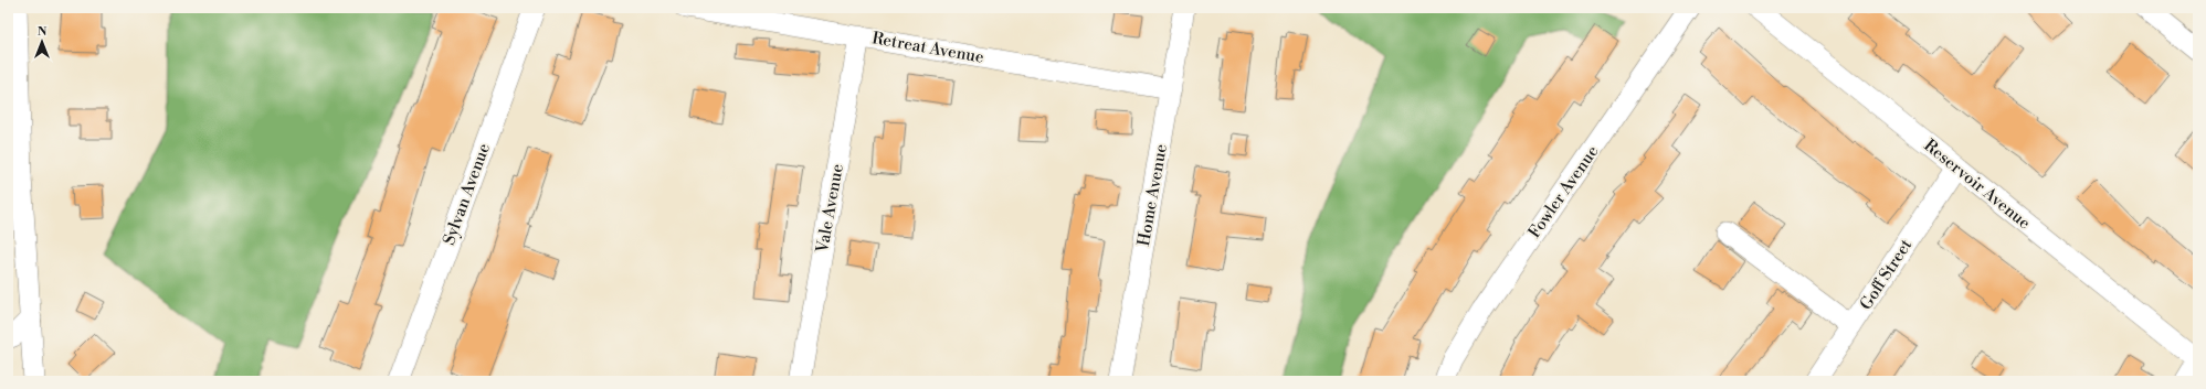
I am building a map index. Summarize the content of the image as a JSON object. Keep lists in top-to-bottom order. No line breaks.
{"streets":{"street":["Retreat Avenue","Reservoir Avenue","Fowler Avenue","Sylvan Avenue","Home Avenue","Vale Avenue","Goff Street"]},"crossings":[["Retreat Avenue","Home Avenue"],["Retreat Avenue","Vale Avenue"],["Reservoir Avenue","Goff Street"]],"north":"top"}
